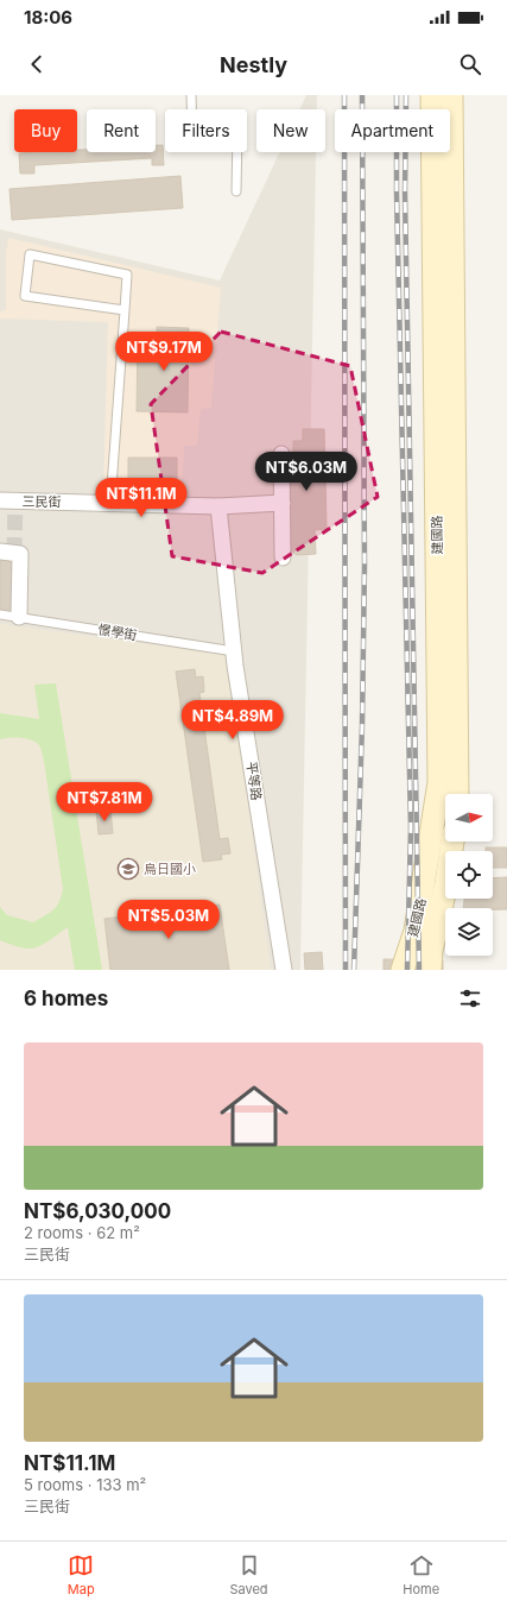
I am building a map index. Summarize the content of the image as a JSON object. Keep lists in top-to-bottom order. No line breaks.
{"streets":{"main road":["建國路"],"street":["三民街","平等路"],"lane":["憬學街"]},"crossings":[["三民街","平等路"],["憬學街","平等路"]],"places":{"school or university":["烏日國小"]},"north":"right","page":{"status":"18:06","header":"Nestly","chip":["Buy","Rent","Filters","New","Apartment"],"price":["NT$9.17M","NT$6.03M","NT$11.1M","NT$4.89M","NT$7.81M","NT$5.03M"],"heading":"6 homes","list":[{"name":"NT$6,030,000","note":"2 rooms · 62 m² · 三民街"},{"name":"NT$11.1M","note":"5 rooms · 133 m² · 三民街"}],"tabs":["Map","Saved","Home"]}}
